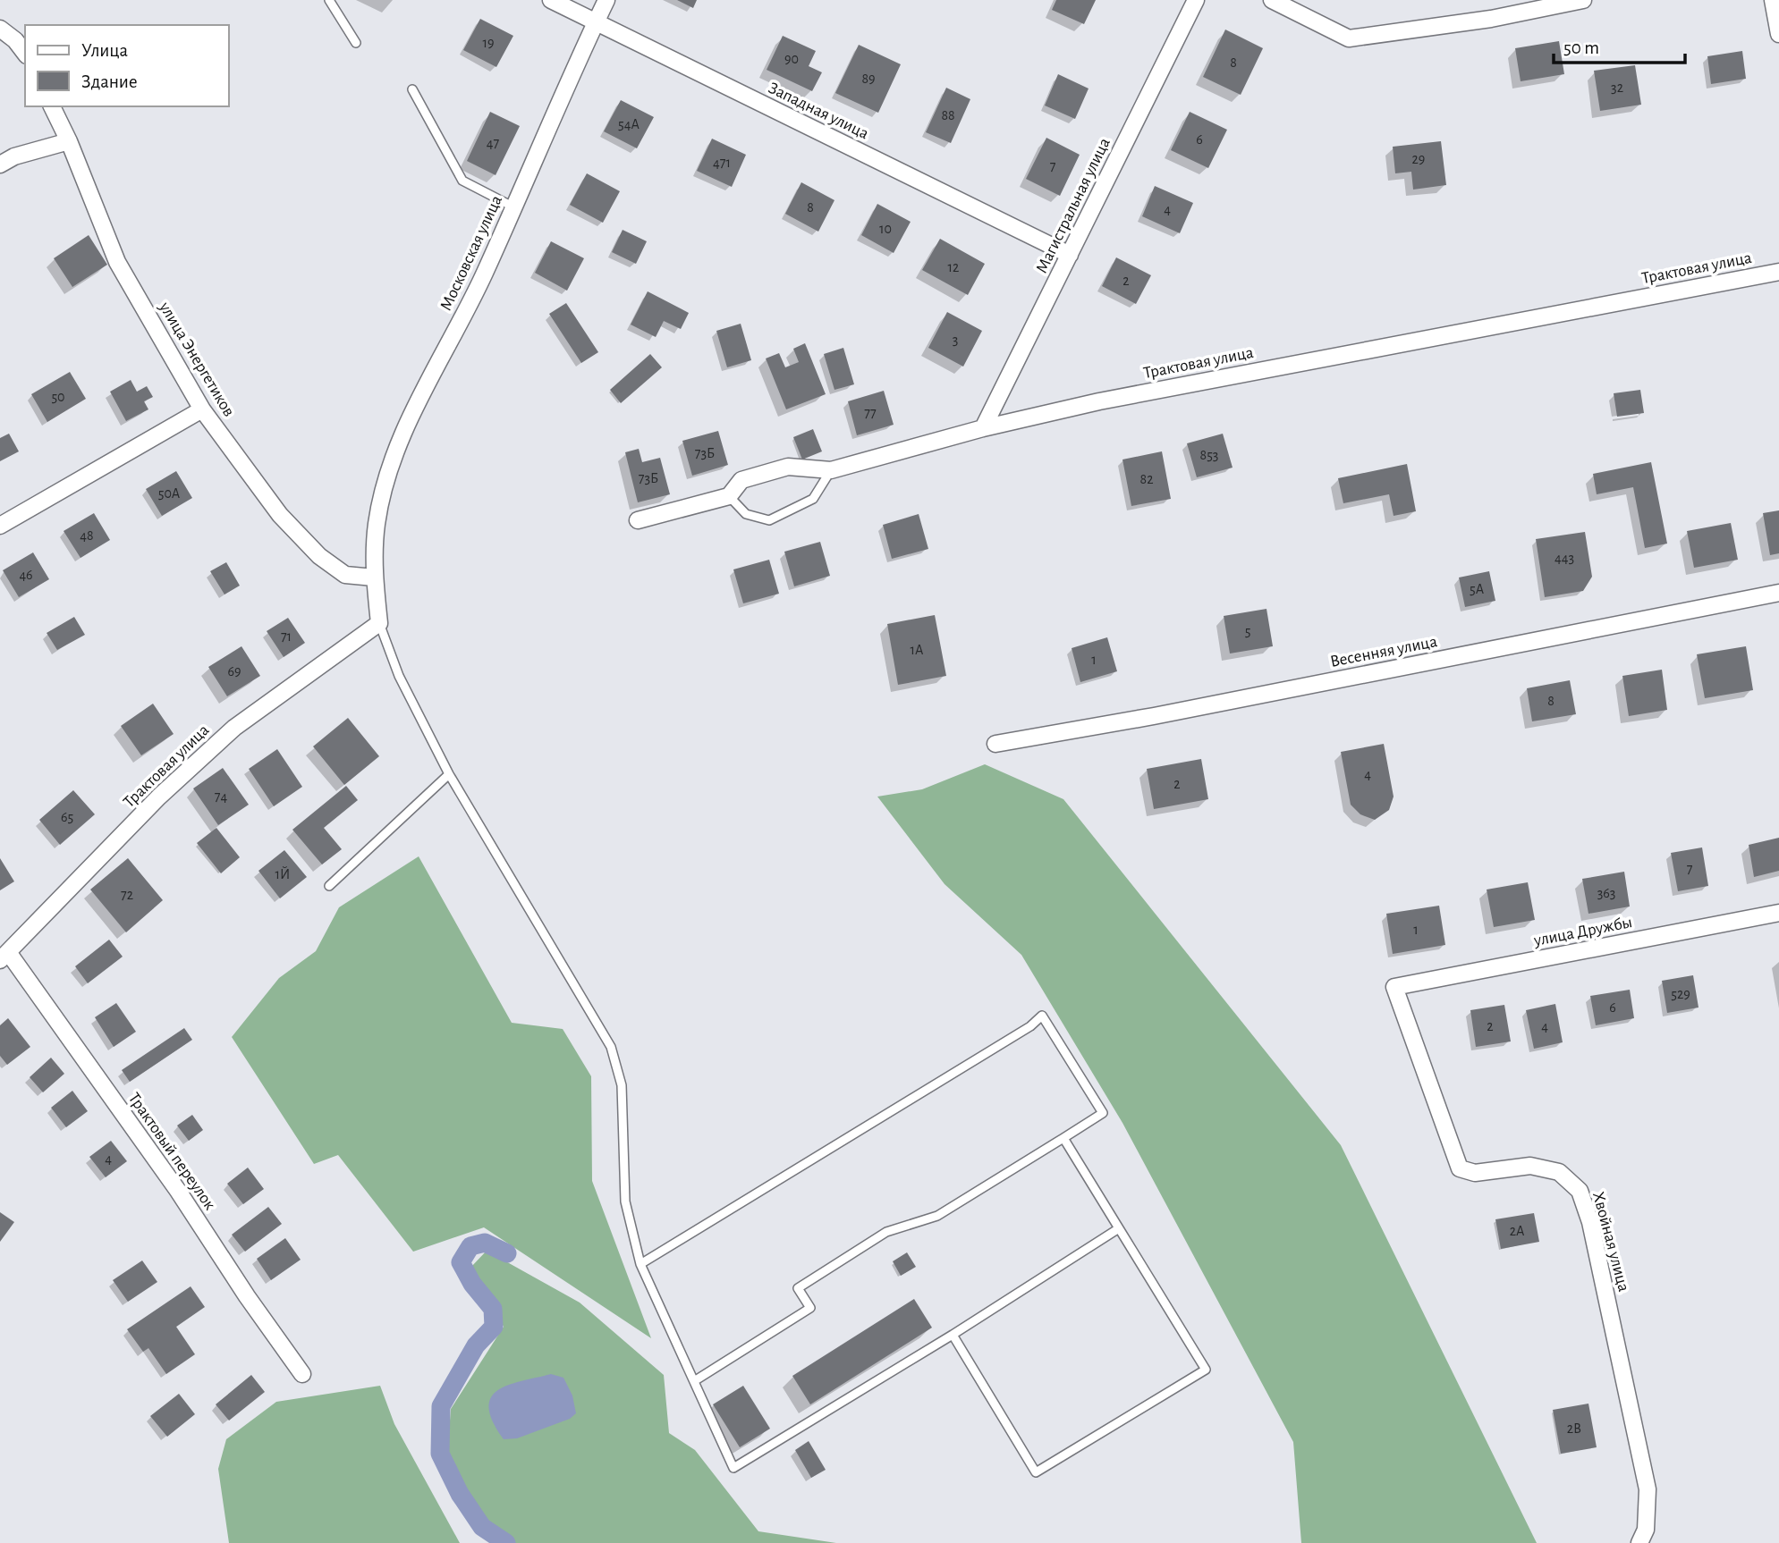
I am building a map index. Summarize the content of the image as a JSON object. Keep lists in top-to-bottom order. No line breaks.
{"streets":{"street":["Западная улица","Магистральная улица","Московская улица","Трактовая улица","улица Энергетиков","Весенняя улица","улица Дружбы","Трактовый переулок","Хвойная улица"]},"crossings":[["Западная улица","Магистральная улица"],["Западная улица","Московская улица"],["Магистральная улица","Трактовая улица"],["Московская улица","Трактовая улица"],["Московская улица","улица Энергетиков"],["Трактовая улица","Трактовый переулок"],["улица Дружбы","Хвойная улица"]],"house_numbers":["19","90","8","89","32","88","54А","6","47","29","471","7","8","4","10","12","2","3","50","77","73Б","853","73Б","82","50А","48","443","46","5А","5","71","1А","1","69","8","4","2","74","65","7","1Й","363","72","1","529","6","2","4","4","2А","2В"],"legend":["Улица","Здание"],"scale_bar":"50 m"}
